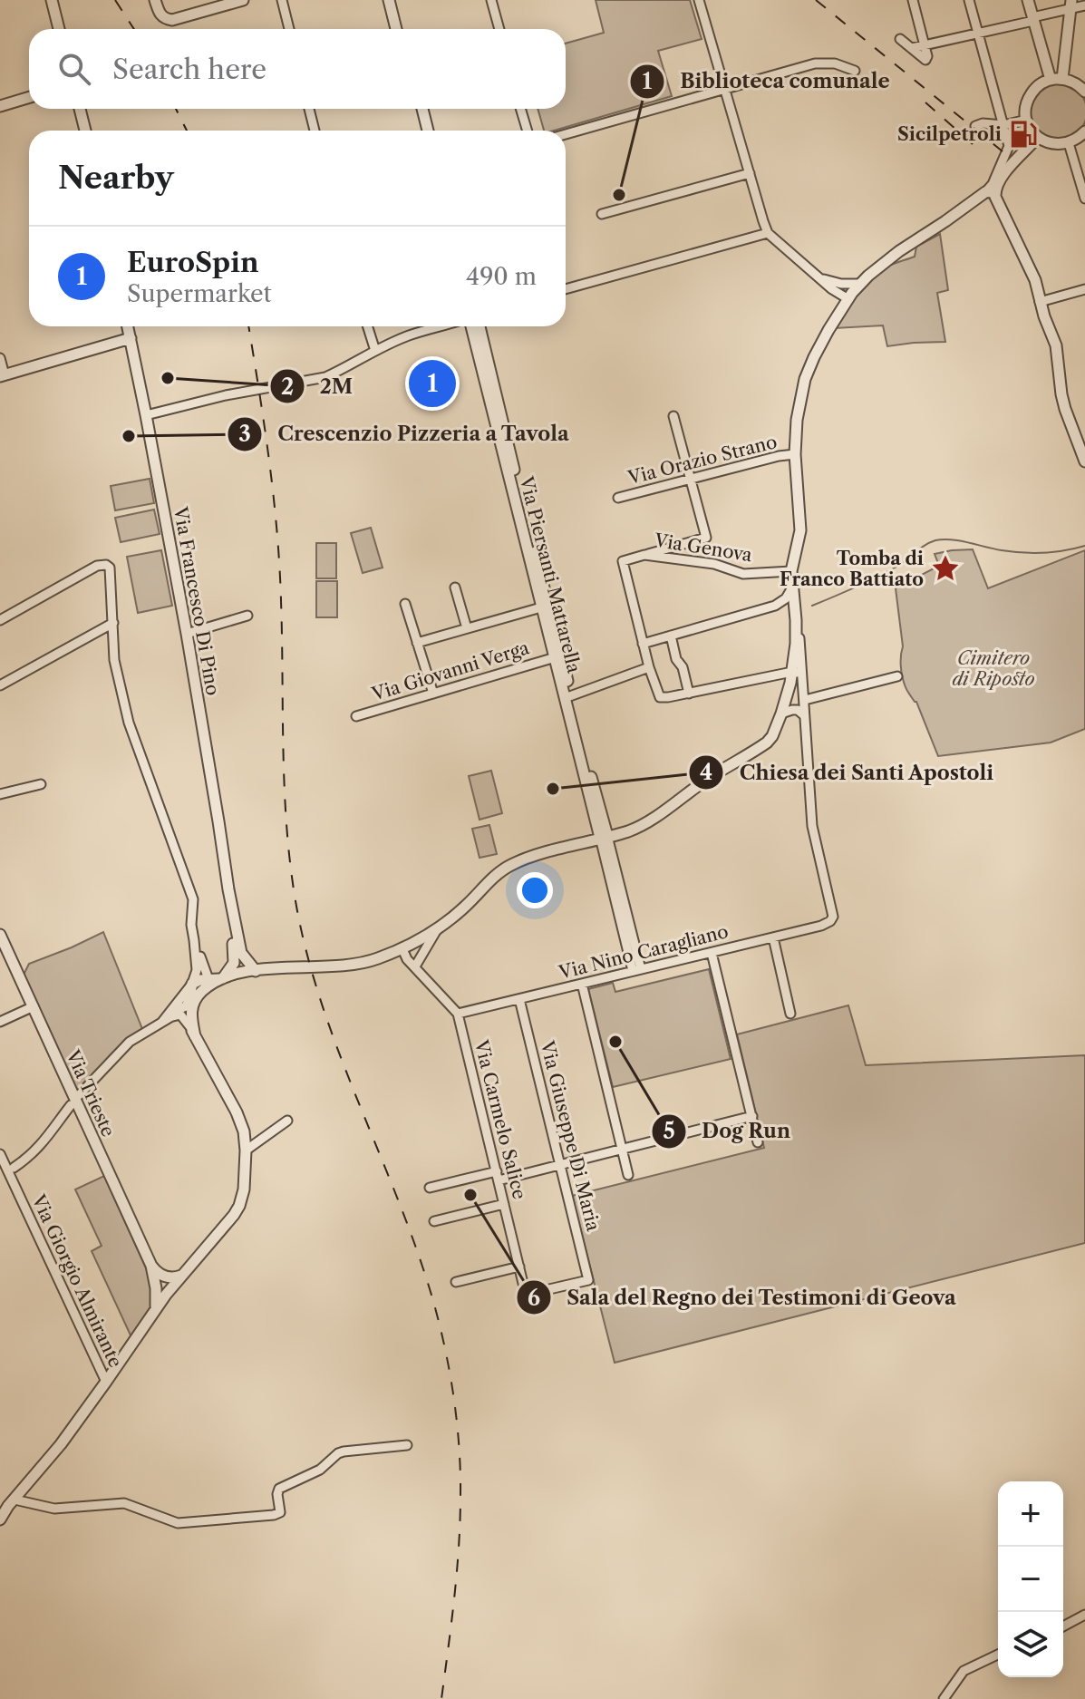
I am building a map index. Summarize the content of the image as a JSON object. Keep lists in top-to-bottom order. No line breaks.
{"streets":{"street":["Via Orazio Strano","Via Genova","Via Piersanti Mattarella","Via Francesco Di Pino","Via Giovanni Verga","Via Nino Caragliano","Via Trieste","Via Carmelo Salice","Via Giuseppe Di Maria","Via Giorgio Almirante"]},"crossings":[["Via Piersanti Mattarella","Via Giovanni Verga"],["Via Nino Caragliano","Via Carmelo Salice"],["Via Nino Caragliano","Via Giuseppe Di Maria"],["Via Carmelo Salice","Via Giuseppe Di Maria"]],"parks":["Cimitero di Riposto"],"places":{"fuel station":["Sicilpetroli"],"other":["Biblioteca comunale","2M","Crescenzio Pizzeria a Tavola","Chiesa dei Santi Apostoli","Dog Run","Sala del Regno dei Testimoni di Geova"],"place":["Tomba di Franco Battiato"]},"page":{"search":"Search here","heading":"Nearby","list":[{"mark":"1","name":"EuroSpin","note":"Supermarket","value":"490 m"}],"pins":"1","map_buttons":["+","−"]}}
